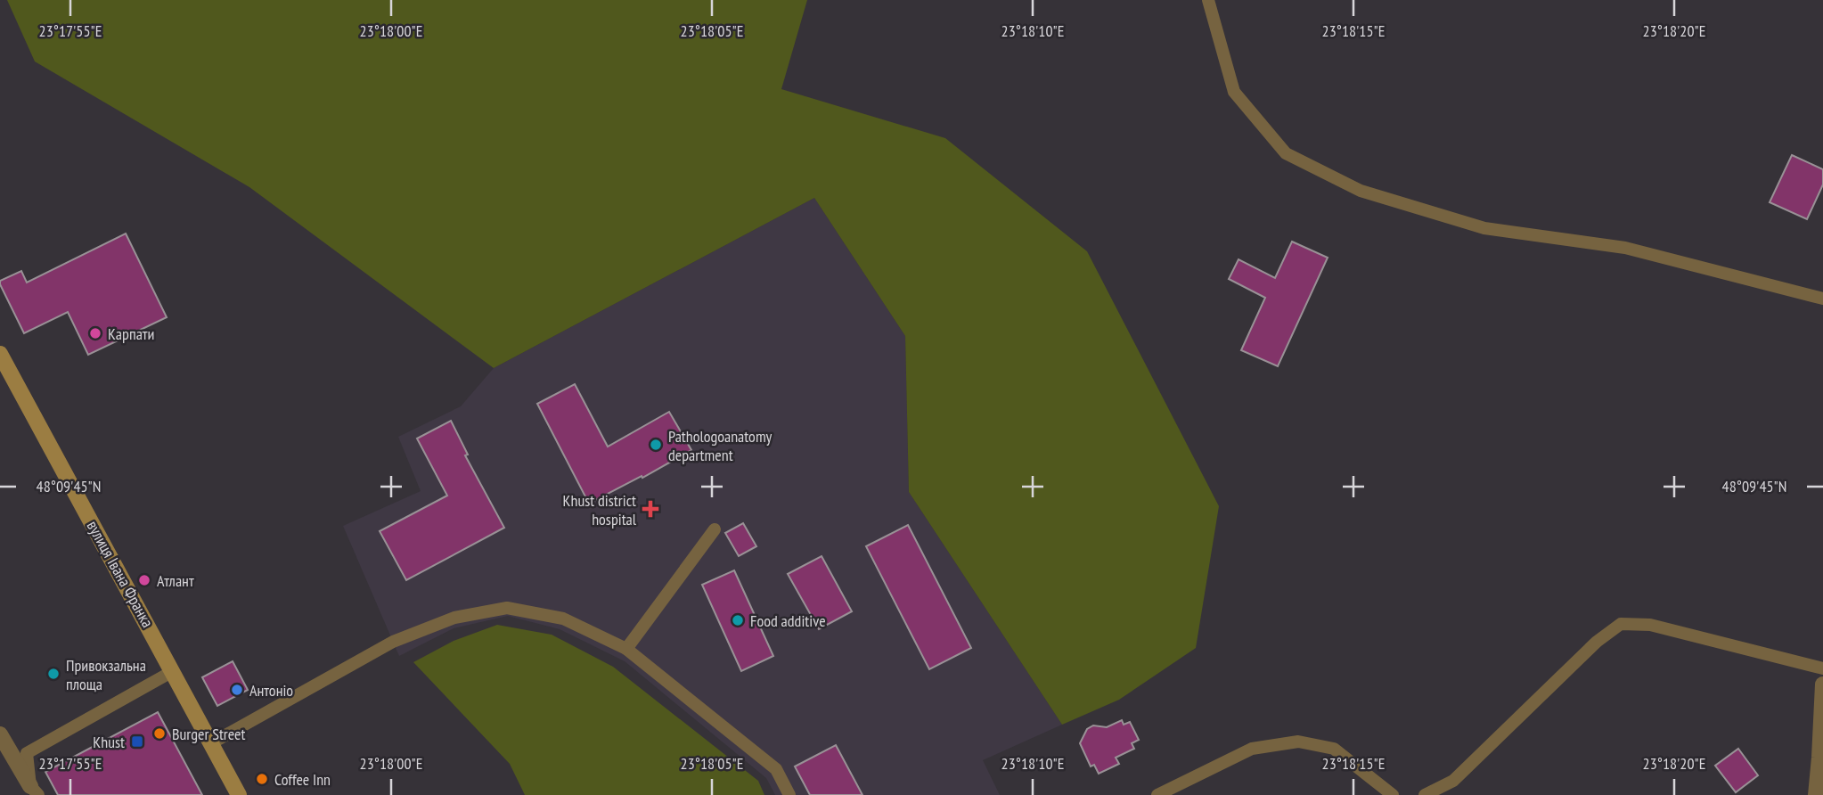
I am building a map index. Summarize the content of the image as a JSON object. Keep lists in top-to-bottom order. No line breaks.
{"streets":{"main road":["вулиця Івана Франка"]},"places":{"other":["Карпати","Pathologoanatomy department","Атлант","Food additive","Привокзальна площа","Антоніо","Burger Street","Coffee Inn"],"health":["Khust district hospital"],"transit":["Khust"]},"coordinates":["23°17'55\"E","23°18'00\"E","23°18'05\"E","23°18'10\"E","23°18'15\"E","23°18'20\"E","48°09'45\"N"]}
